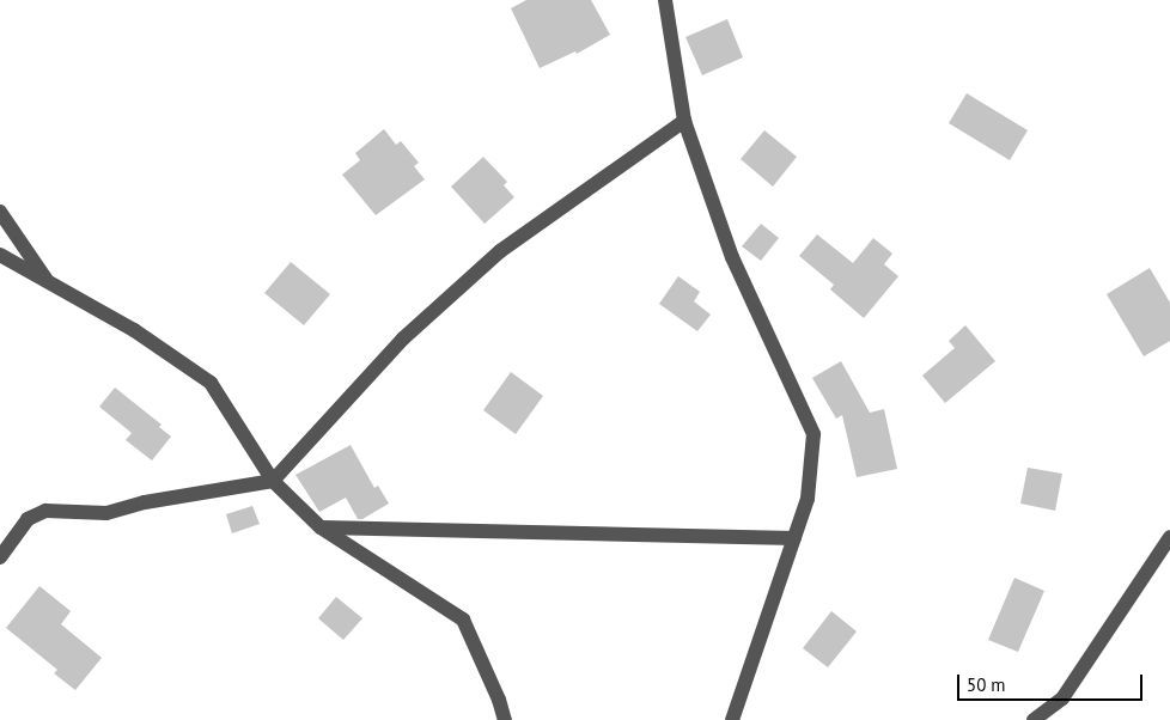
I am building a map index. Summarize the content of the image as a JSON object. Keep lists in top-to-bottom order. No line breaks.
{"scale_bar":"50 m"}
